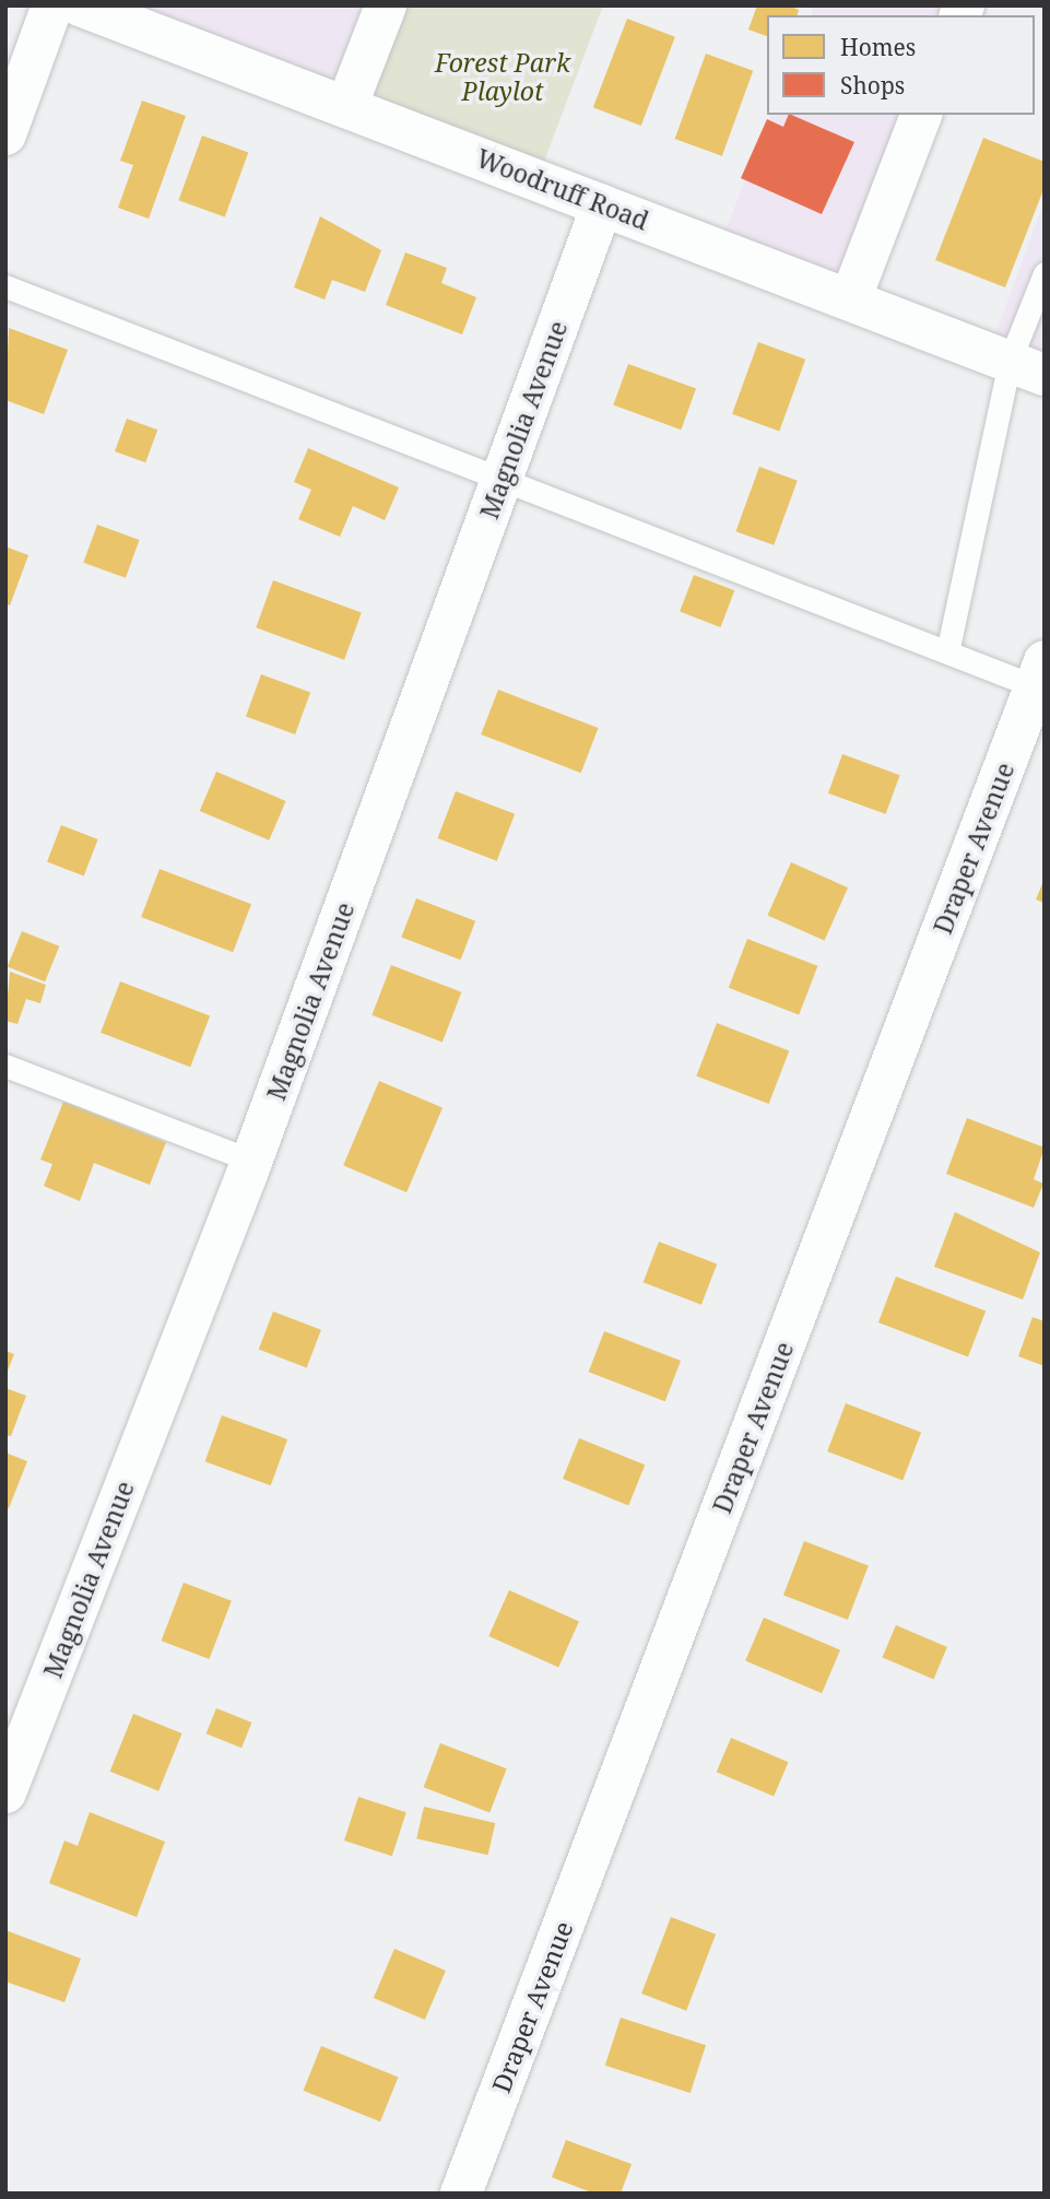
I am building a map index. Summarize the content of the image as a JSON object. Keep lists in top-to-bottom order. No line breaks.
{"streets":{"street":["Woodruff Road","Magnolia Avenue","Draper Avenue"]},"crossings":[["Woodruff Road","Magnolia Avenue"]],"parks":["Forest Park Playlot"],"legend":["Homes","Shops"]}
